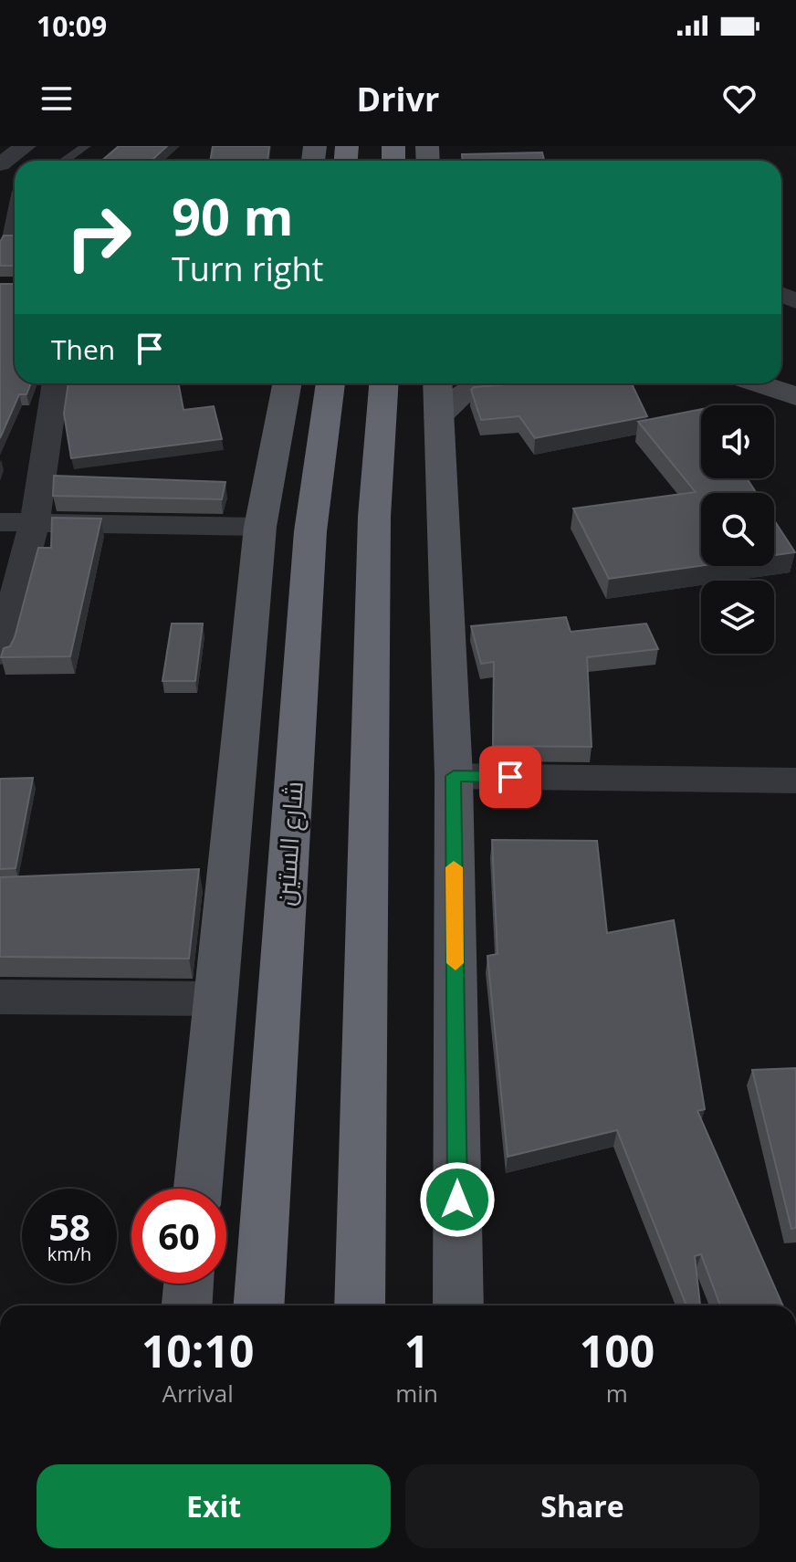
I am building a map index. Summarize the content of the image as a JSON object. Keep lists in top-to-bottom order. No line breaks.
{"streets":{"highway":["شارع الستين"]},"page":{"status":"10:09","header":"Drivr","turn":["90 m","Turn right"],"then":"Then","speed":"58 km/h","limit":"60","eta":["10:10","Arrival","1","min","100","m"],"buttons":["Exit","Share"]}}
